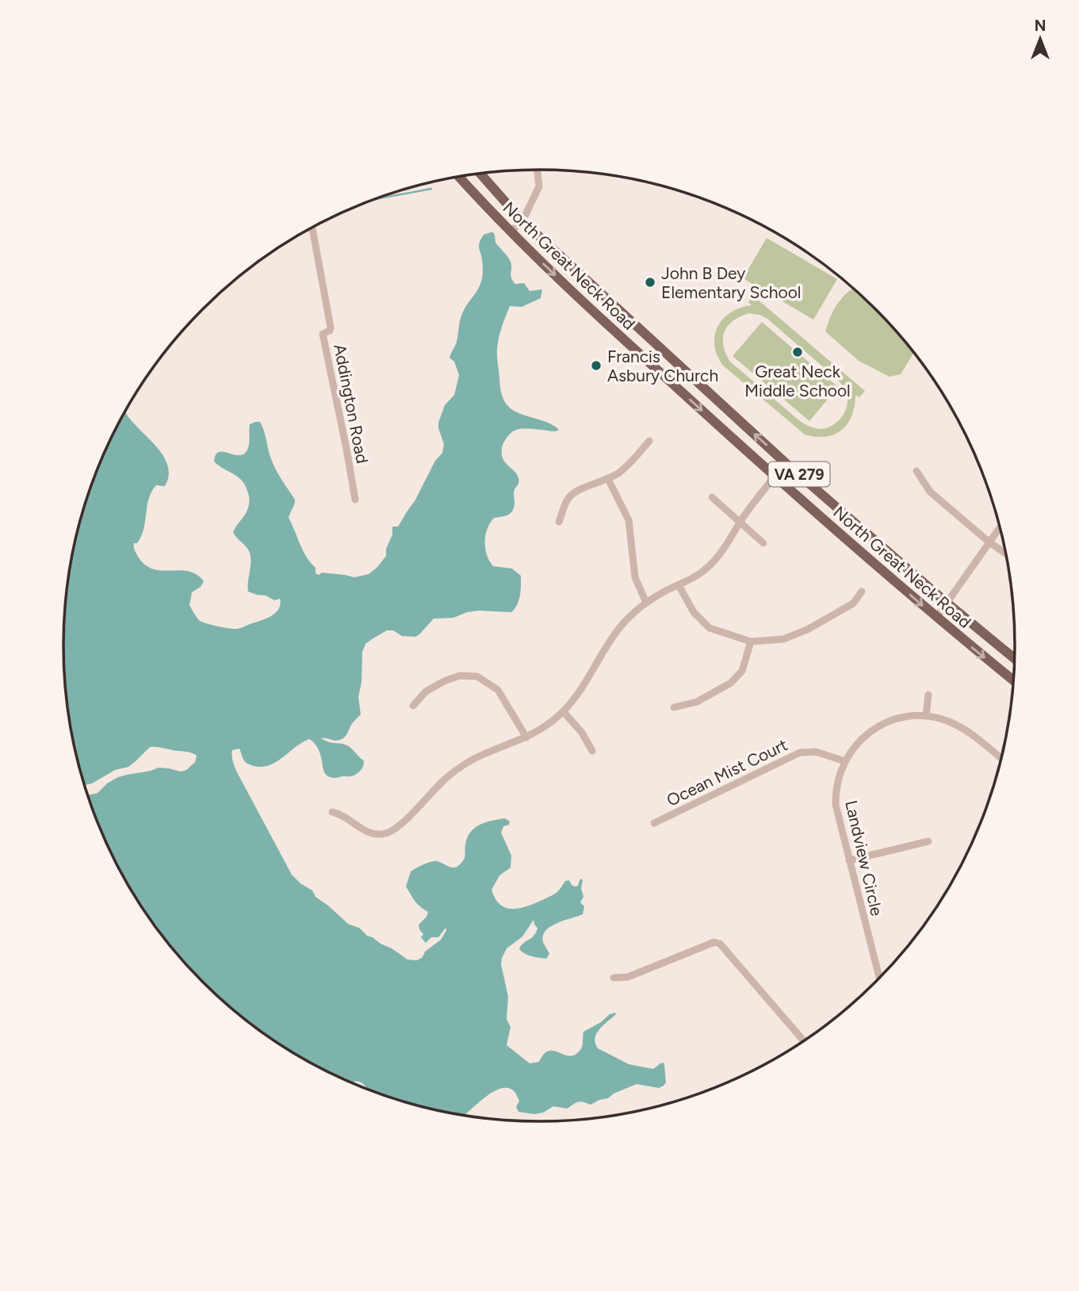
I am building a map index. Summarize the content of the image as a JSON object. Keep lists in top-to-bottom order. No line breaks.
{"streets":{"main road":["North Great Neck Road","VA 279"],"street":["Addington Road","Ocean Mist Court","Landview Circle"]},"crossings":[["Ocean Mist Court","Landview Circle"]],"places":["John B Dey Elementary School","Great Neck Middle School","Francis Asbury Church"],"north":"top"}
